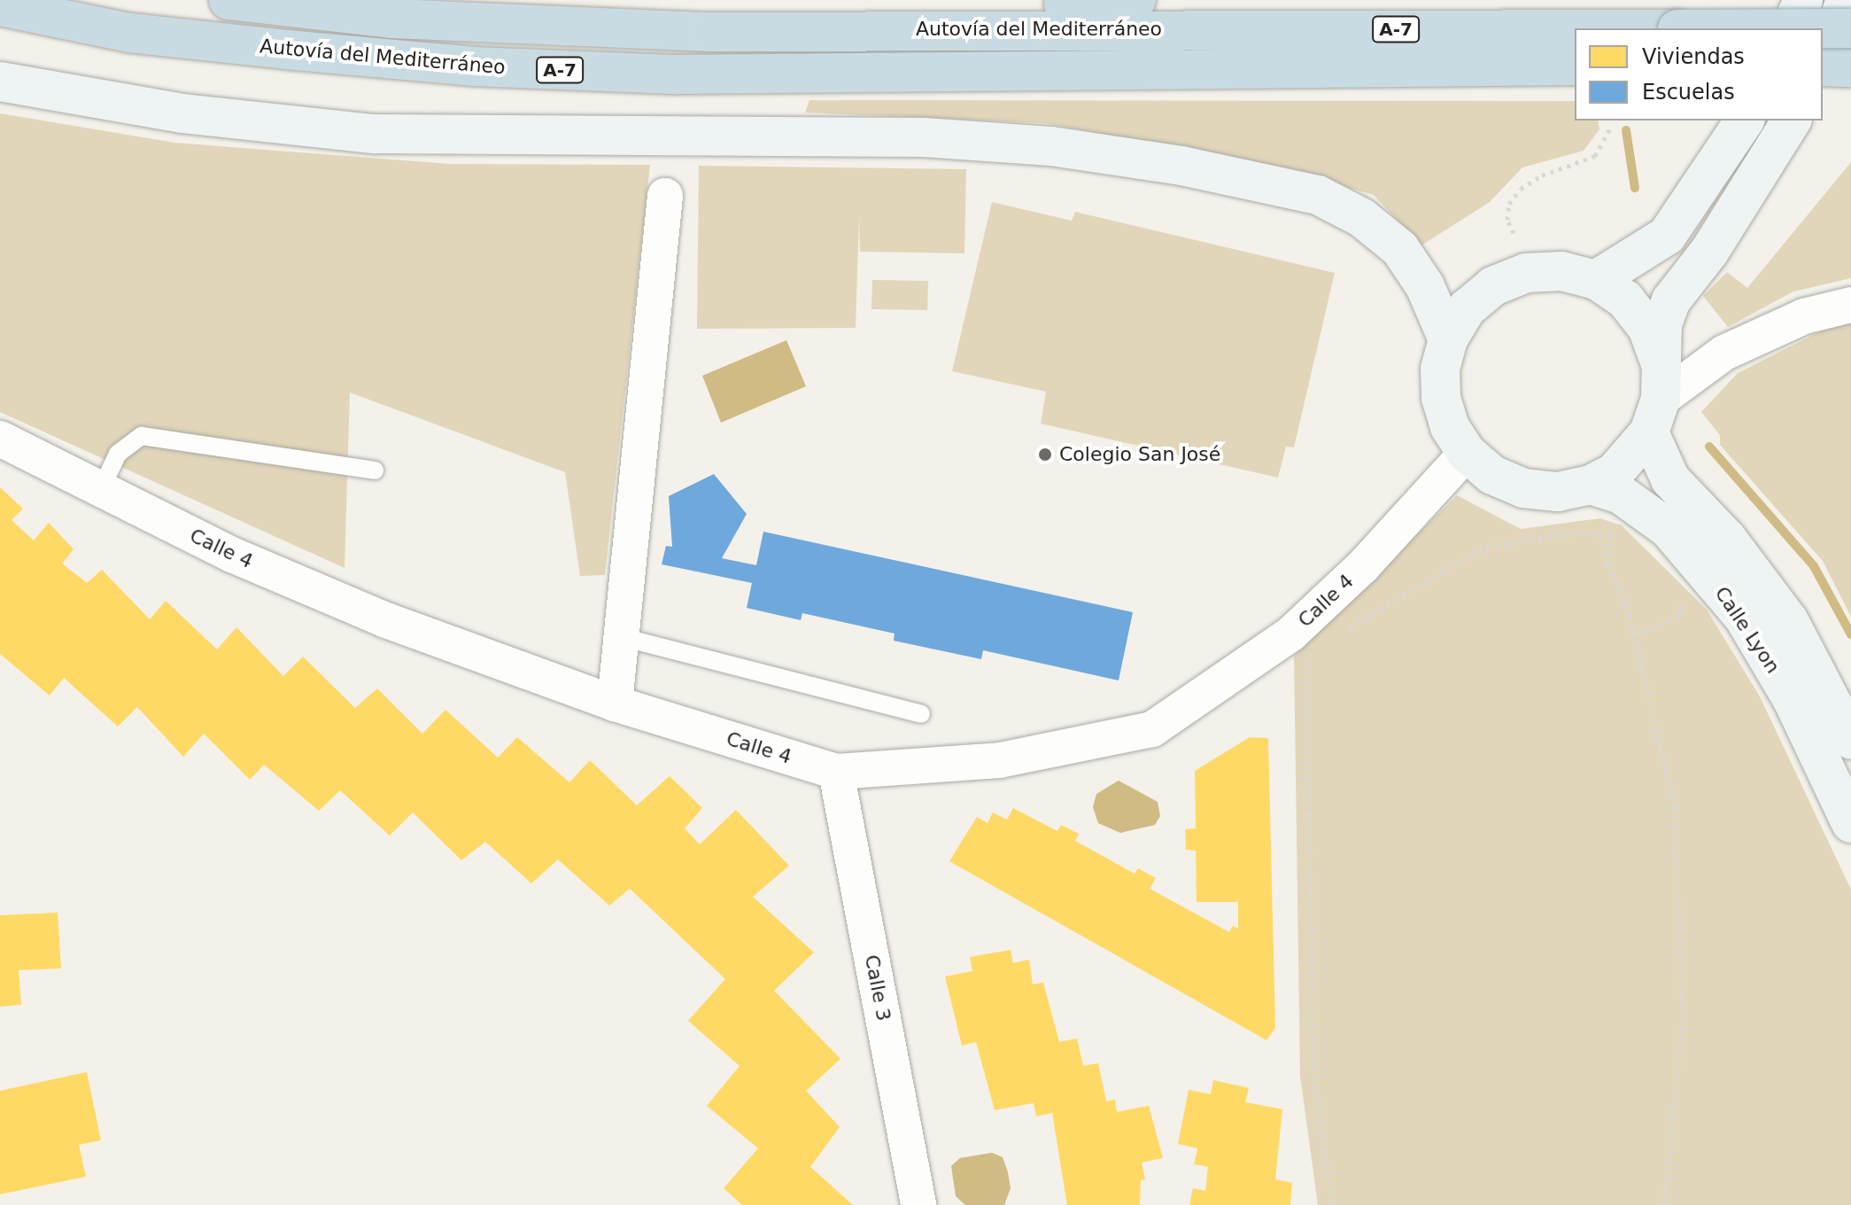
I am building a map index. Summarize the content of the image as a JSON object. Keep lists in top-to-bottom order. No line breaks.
{"streets":{"highway":["Autovía del Mediterráneo","A-7"],"street":["Calle 4","Calle Lyon","Calle 3"]},"crossings":[["Calle 4","Calle Lyon"],["Calle 4","Calle 3"]],"places":["Colegio San José"],"legend":["Viviendas","Escuelas"]}
